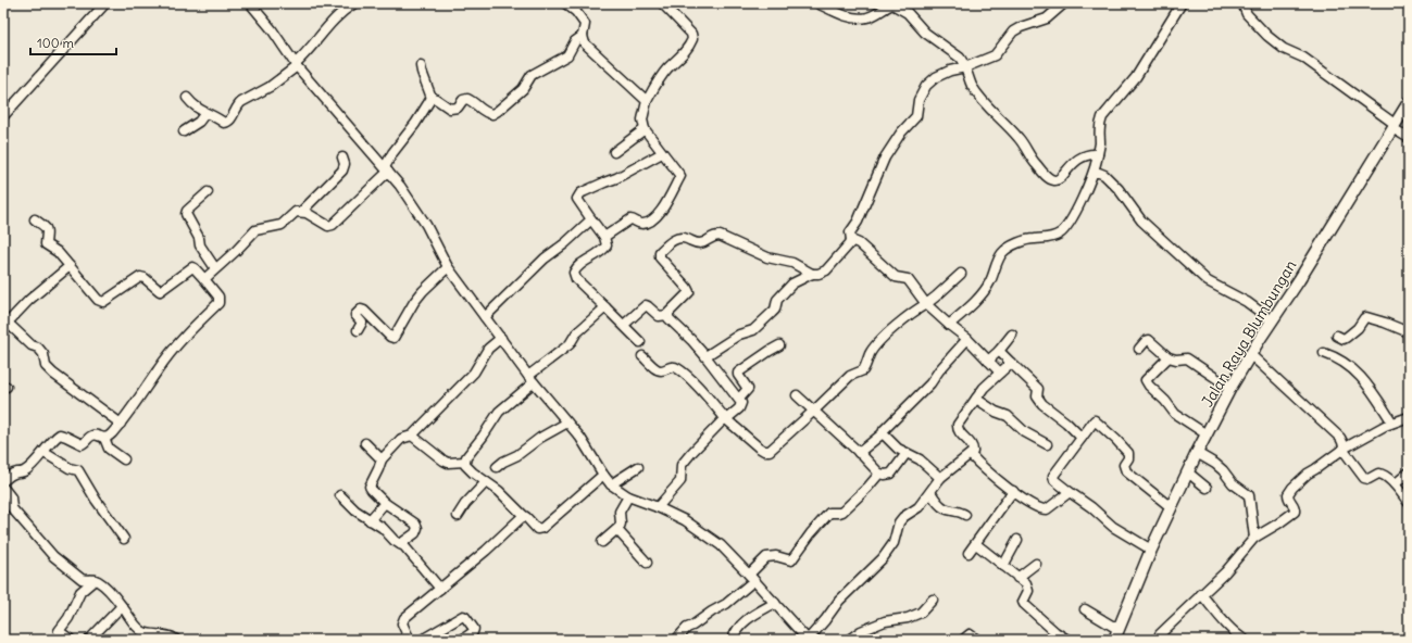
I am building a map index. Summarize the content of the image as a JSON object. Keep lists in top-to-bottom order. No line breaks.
{"streets":{"main road":["Jalan Raya Blumbungan"]},"scale_bar":"100 m"}
